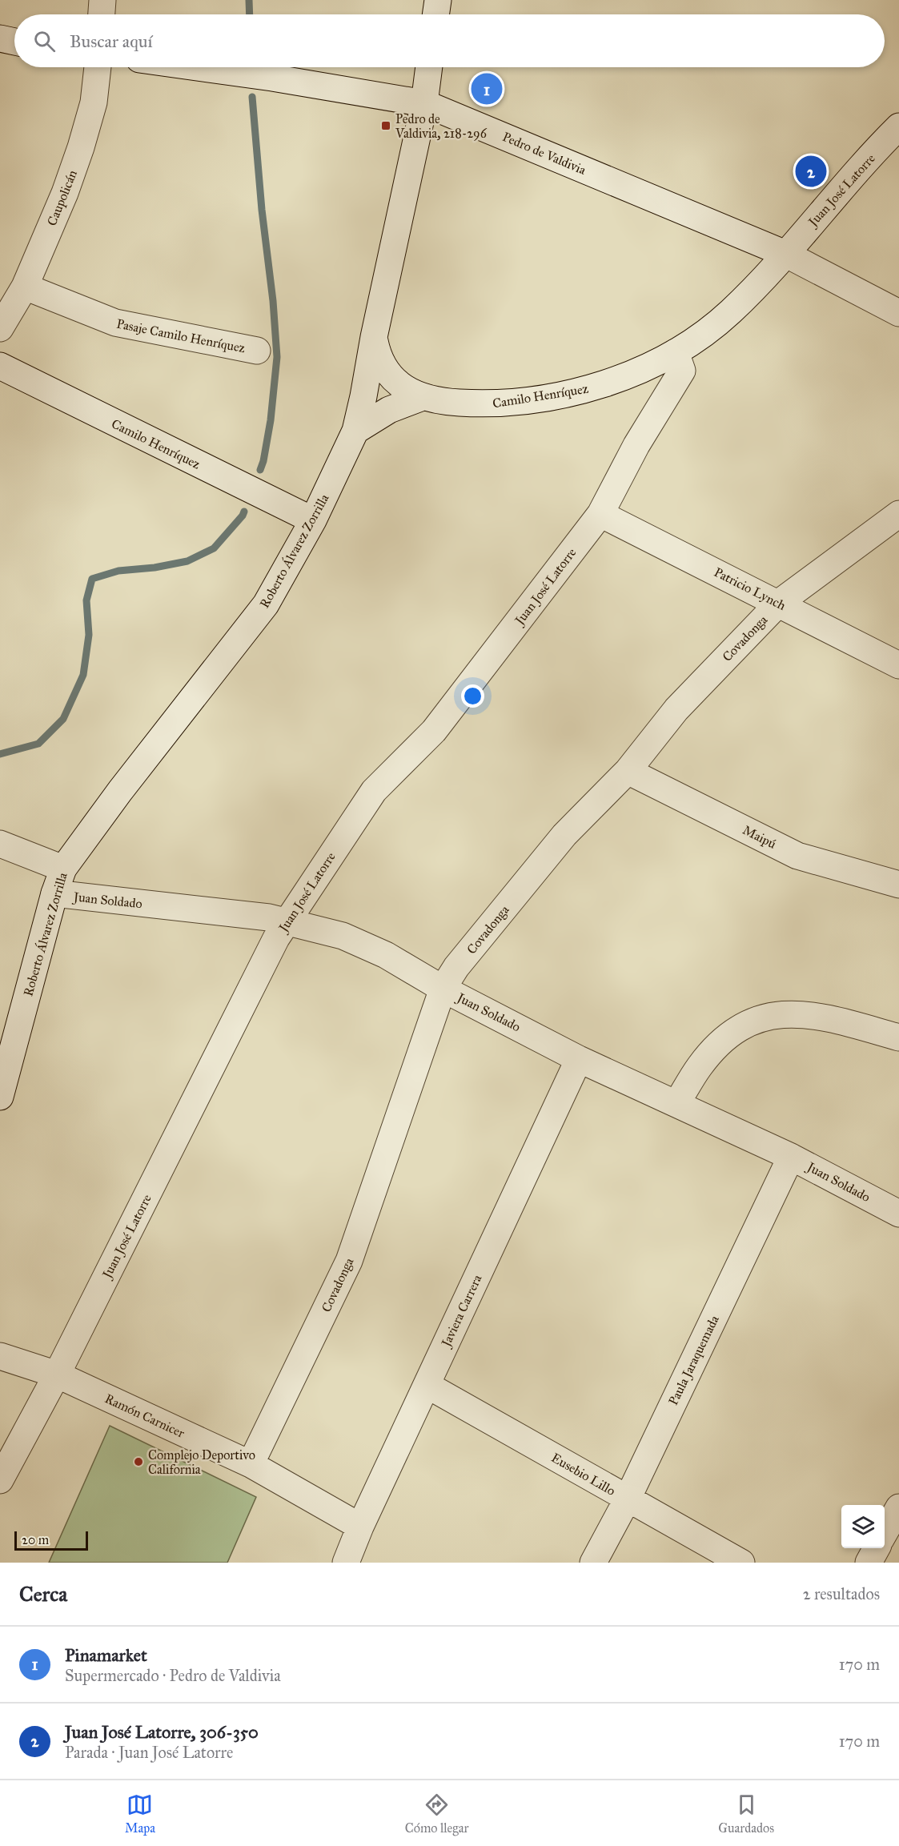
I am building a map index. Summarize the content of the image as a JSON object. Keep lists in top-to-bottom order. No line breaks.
{"streets":{"street":["Pedro de Valdivia","Juan José Latorre","Caupolicán","Pasaje Camilo Henríquez","Camilo Henríquez","Roberto Álvarez Zorrilla","Patricio Lynch","Covadonga","Maipú","Juan Soldado","Javiera Carrera","Paula Jaraquemada","Ramón Carnicer","Eusebio Lillo"]},"crossings":[["Pedro de Valdivia","Juan José Latorre"],["Pedro de Valdivia","Camilo Henríquez"],["Pedro de Valdivia","Roberto Álvarez Zorrilla"],["Juan José Latorre","Camilo Henríquez"],["Juan José Latorre","Patricio Lynch"],["Juan José Latorre","Juan Soldado"],["Juan José Latorre","Ramón Carnicer"],["Caupolicán","Pasaje Camilo Henríquez"],["Camilo Henríquez","Roberto Álvarez Zorrilla"],["Roberto Álvarez Zorrilla","Juan Soldado"],["Patricio Lynch","Covadonga"],["Covadonga","Maipú"],["Covadonga","Juan Soldado"],["Covadonga","Ramón Carnicer"],["Juan Soldado","Javiera Carrera"],["Juan Soldado","Paula Jaraquemada"],["Javiera Carrera","Ramón Carnicer"],["Javiera Carrera","Eusebio Lillo"],["Paula Jaraquemada","Eusebio Lillo"]],"places":{"transit":["Pedro de Valdivia, 218-296"],"other":["Complejo Deportivo California"]},"scale_bar":"20 m","page":{"search":"Buscar aquí","pins":["1","2"],"scale":"20 m","heading":["Cerca","2 resultados"],"list":[{"mark":"1","name":"Pinamarket","note":"Supermercado · Pedro de Valdivia","value":"170 m"},{"mark":"2","name":"Juan José Latorre, 306-350","note":"Parada · Juan José Latorre","value":"170 m"}],"nav":["Mapa","Cómo llegar","Guardados"]}}
